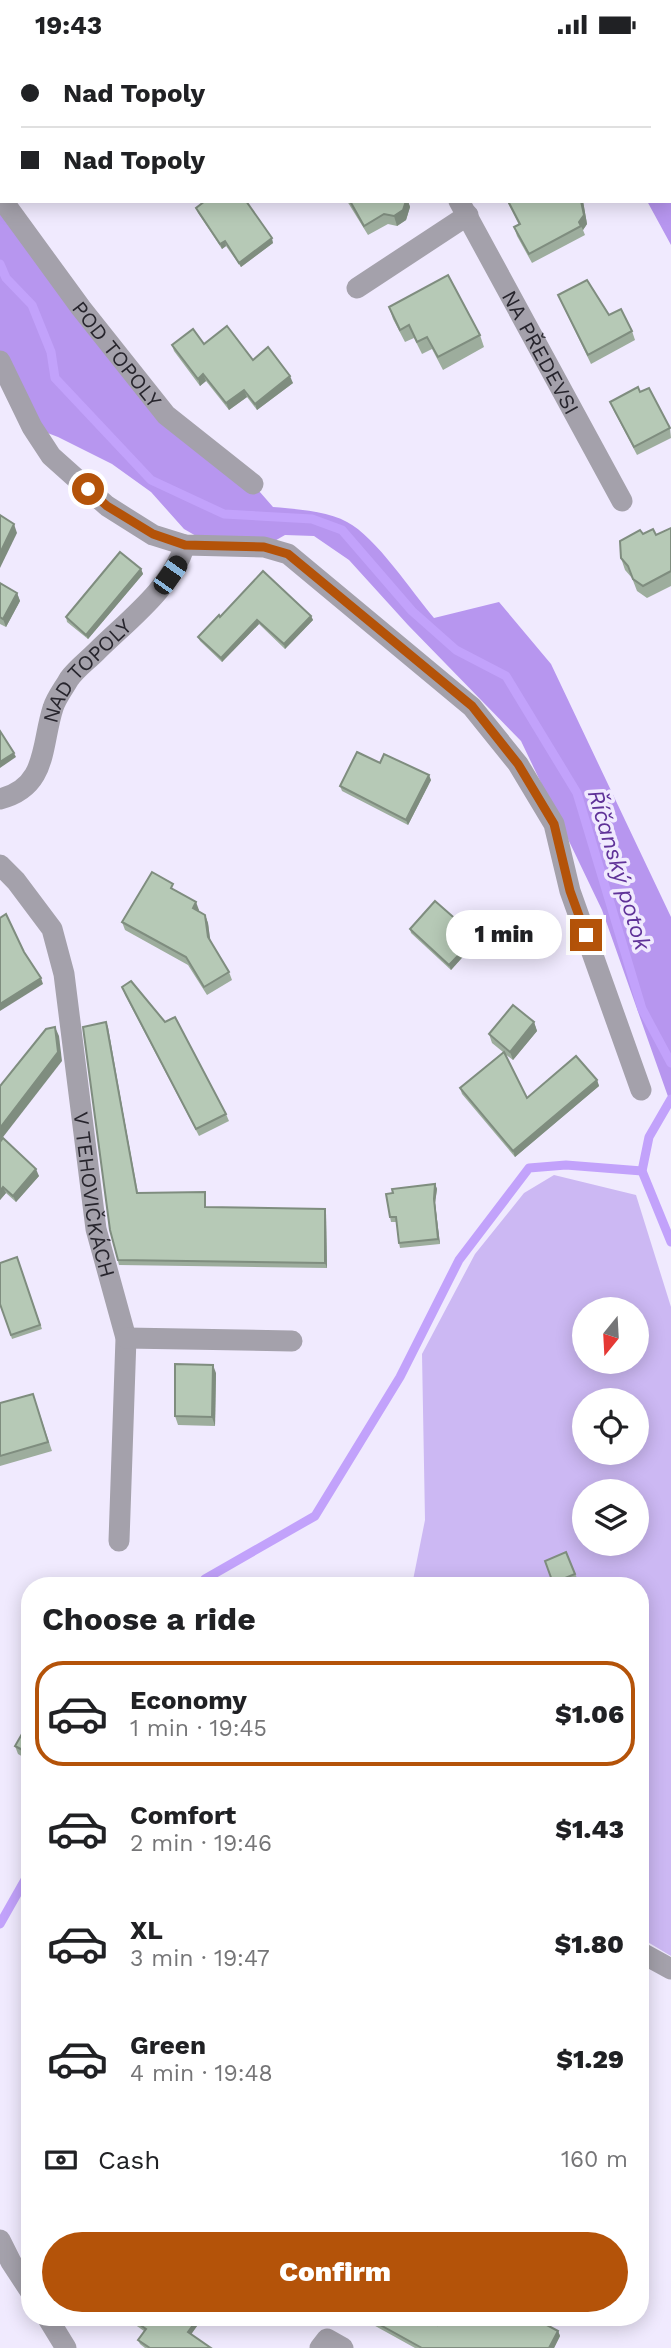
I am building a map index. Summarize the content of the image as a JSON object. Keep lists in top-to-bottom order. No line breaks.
{"streets":{"street":["NA PŘEDEVSI","POD TOPOLY","NAD TOPOLY","V TEHOVIČKÁCH"]},"water":["Říčanský potok"],"north":"bottom","page":{"status":"19:43","banner":["Nad Topoly","Nad Topoly"],"bubble":"1 min","heading":"Choose a ride","list":[{"name":"Economy","note":"1 min · 19:45","value":"$1.06"},{"name":"Comfort","note":"2 min · 19:46","value":"$1.43"},{"name":"XL","note":"3 min · 19:47","value":"$1.80"},{"name":"Green","note":"4 min · 19:48","value":"$1.29"}],"pay":["Cash","160 m"],"buttons":"Confirm"}}
